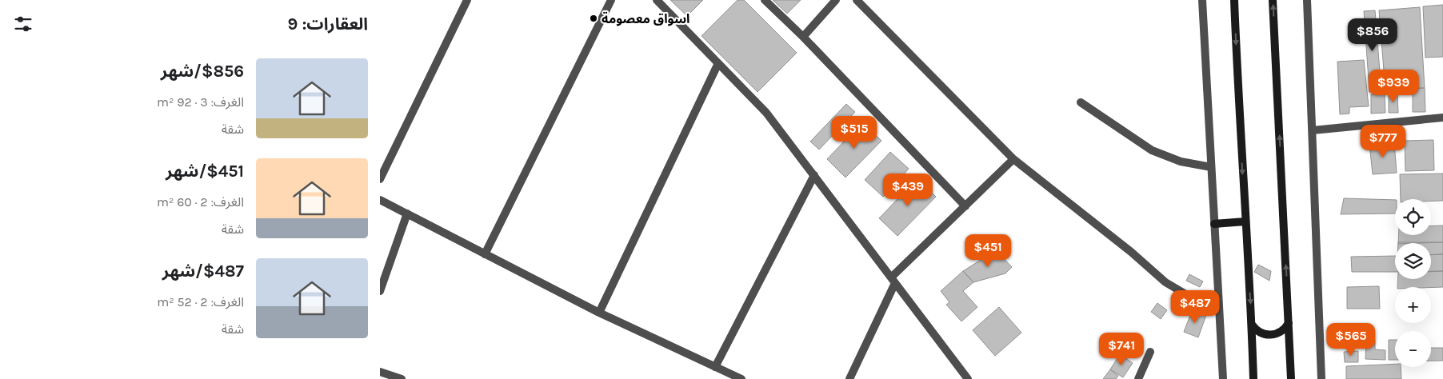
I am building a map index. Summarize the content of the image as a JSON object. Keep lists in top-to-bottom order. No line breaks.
{"places":["اسواق معصومة"],"page":{"heading":"العقارات: 9","price":["$856","$939","$515","$777","$439","$451","$487","$565","$741"],"list":[{"name":"$856/شهر","note":"الغرف: 3 · 92 m² · شقة"},{"name":"$451/شهر","note":"الغرف: 2 · 60 m² · شقة"},{"name":"$487/شهر","note":"الغرف: 2 · 52 m² · شقة"}],"map_buttons":["+","−"]}}
